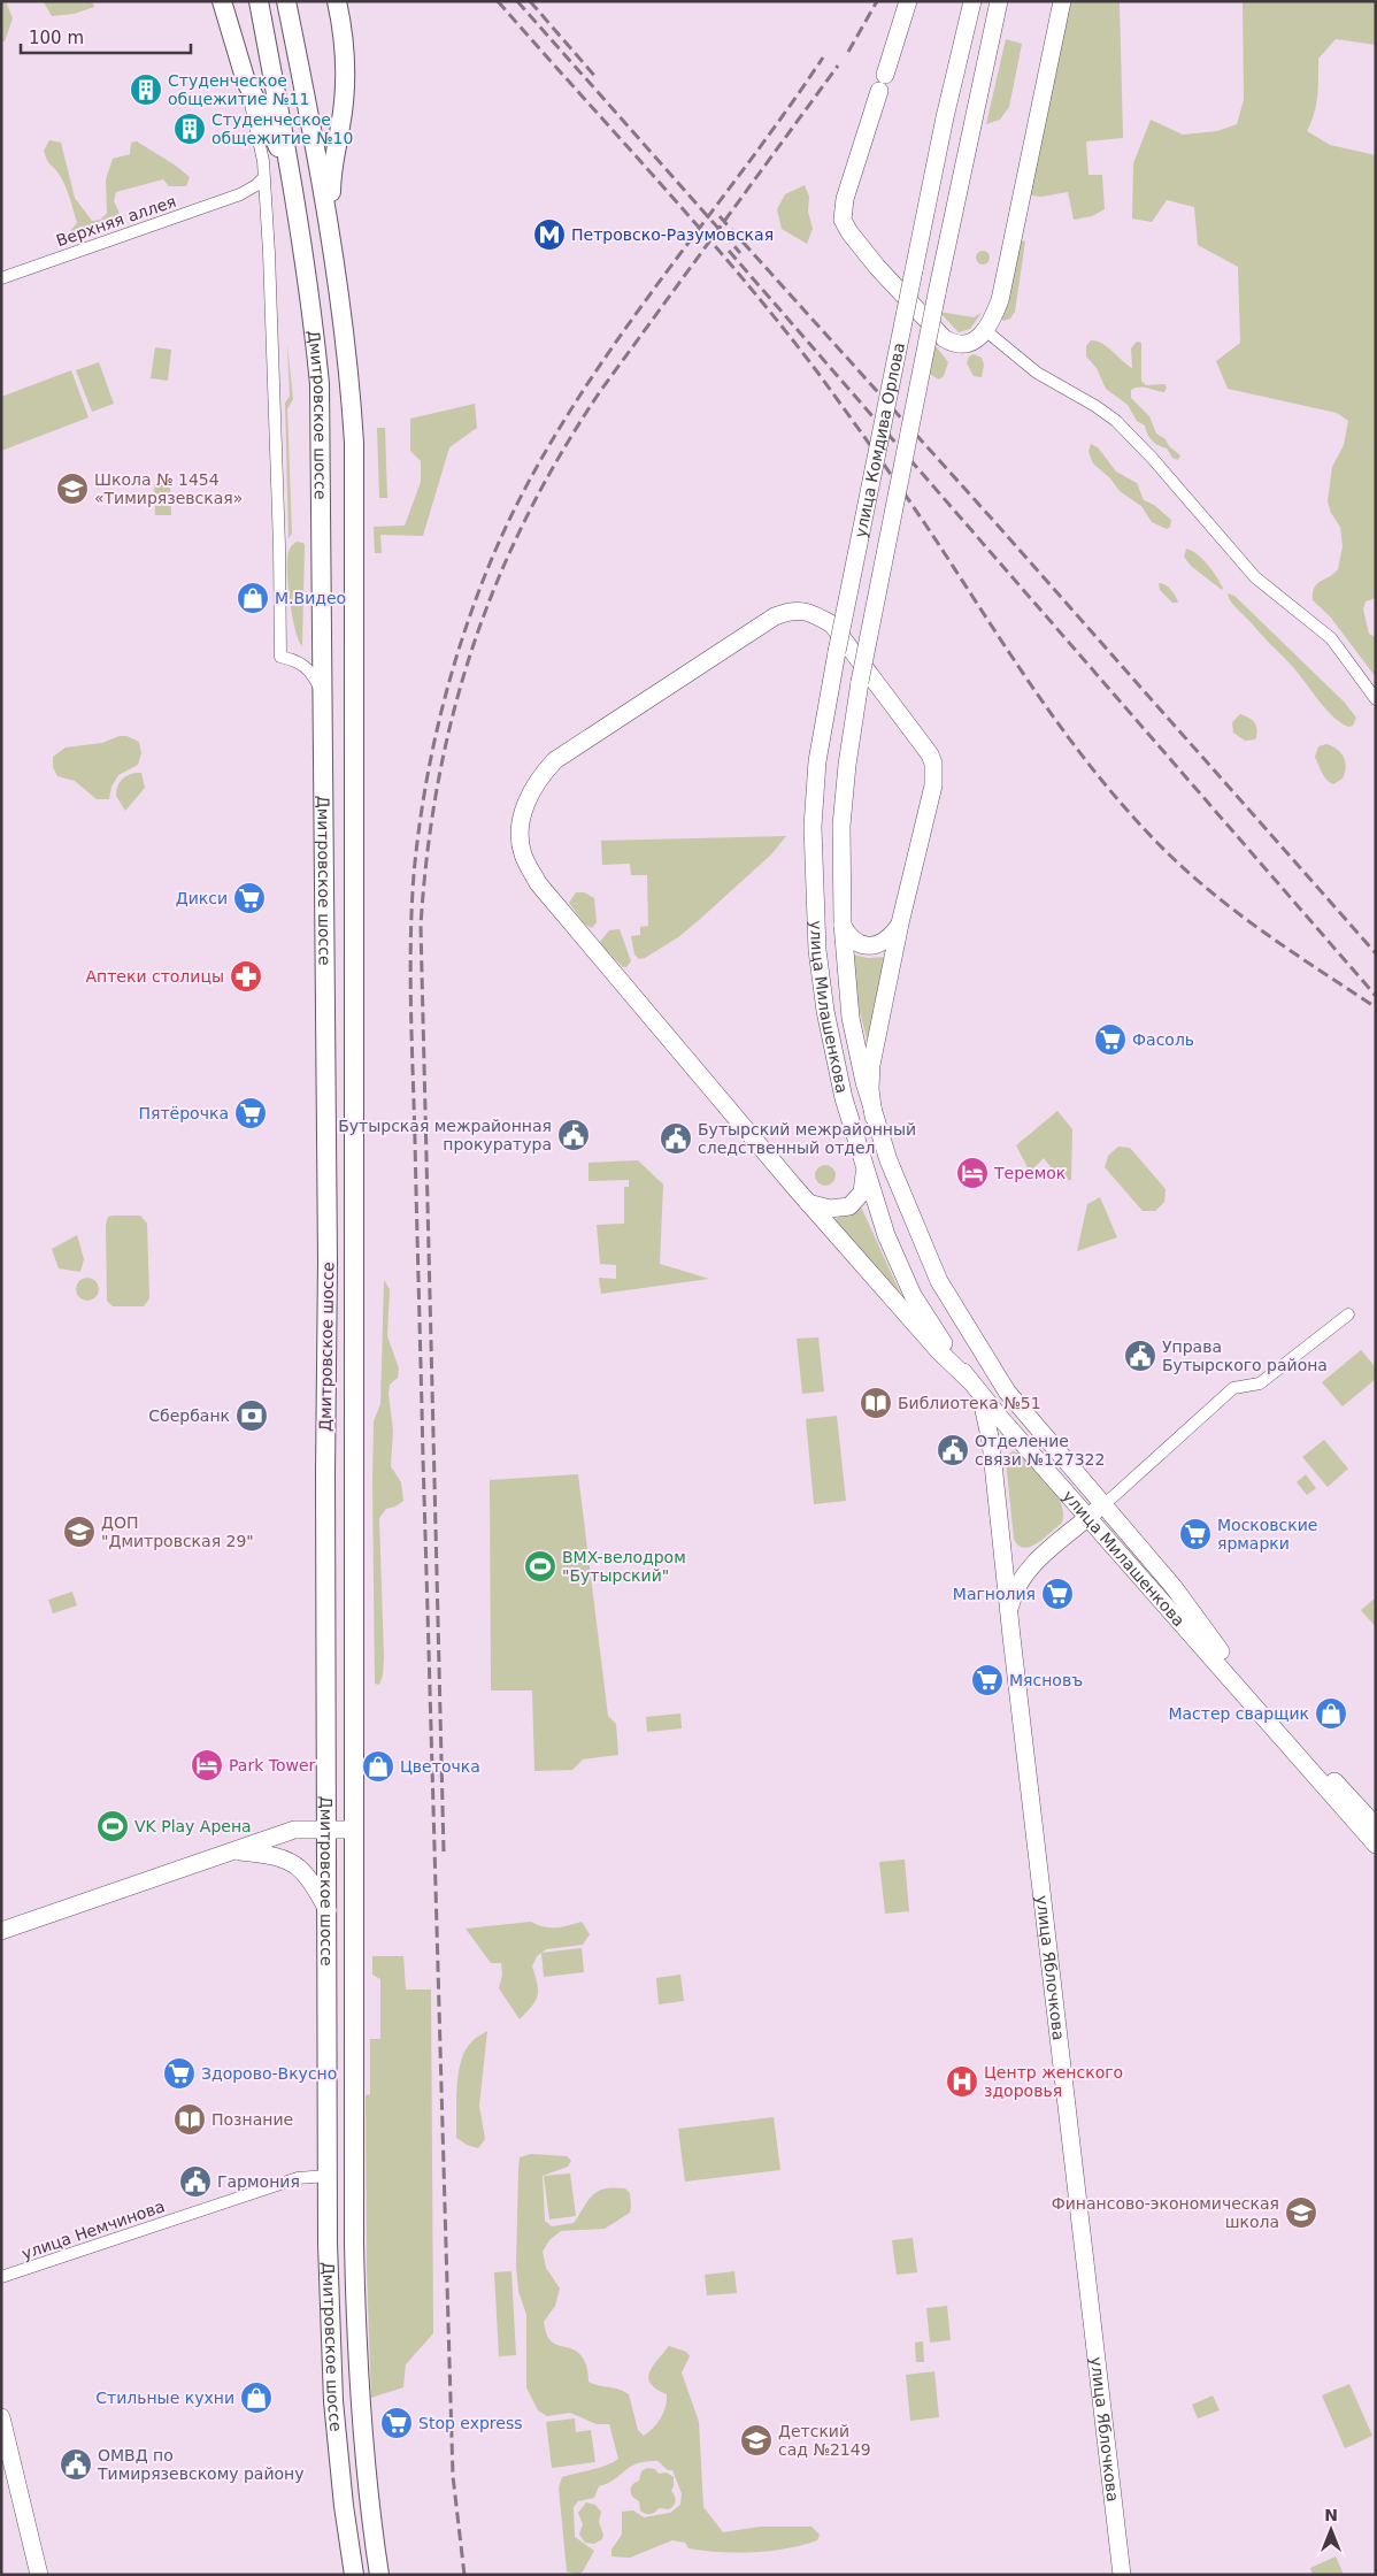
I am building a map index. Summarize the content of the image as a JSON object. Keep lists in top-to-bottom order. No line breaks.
{"streets":{"main road":["Дмитровское шоссе"],"street":["Верхняя аллея","улица Комдива Орлова","улица Милашенкова","улица Яблочкова","улица Немчинова"]},"crossings":[["Дмитровское шоссе","улица Немчинова"],["улица Комдива Орлова","улица Милашенкова"],["улица Милашенкова","улица Яблочкова"]],"places":{"building":["Студенческое общежитие №11","Студенческое общежитие №10"],"metro station":["Петровско-Разумовская"],"school or university":["Школа № 1454 «Тимирязевская»","ДОП \"Дмитровская 29\"","Финансово-экономическая школа","Детский сад №2149"],"shop":["М.Видео","Мастер сварщик","Цветочка","Стильные кухни"],"supermarket":["Дикси","Фасоль","Пятёрочка","Московские ярмарки","Магнолия","Мясновъ","Здорово-Вкусно","Stop express"],"pharmacy":["Аптеки столицы"],"public building":["Бутырская межрайонная прокуратура","Бутырский межрайонный следственный отдел","Управа Бутырского района","Отделение связи №127322","Гармония","ОМВД по Тимирязевскому району"],"hotel":["Теремок","Park Tower"],"library":["Библиотека №51","Познание"],"bank":["Сбербанк"],"sports":["BMX-велодром \"Бутырский\"","VK Play Арена"],"hospital":["Центр женского здоровья"]},"scale_bar":"100 m","north":"top"}
